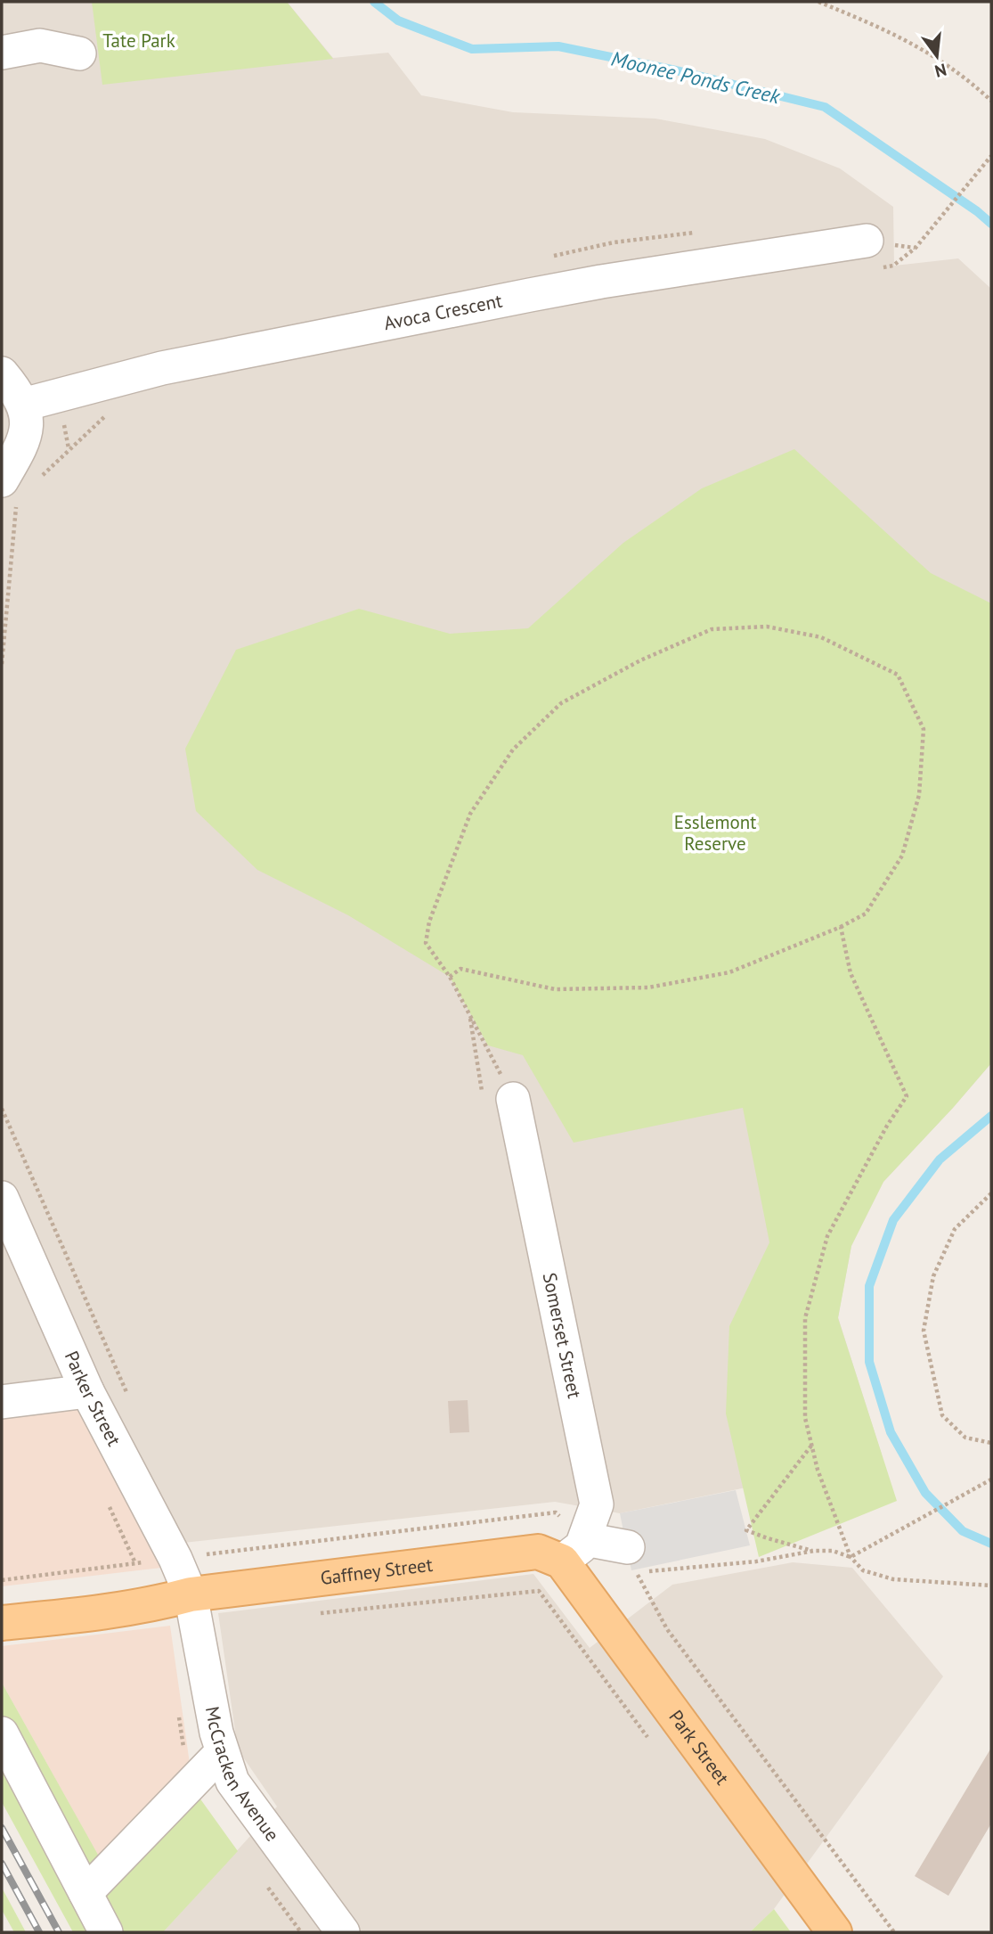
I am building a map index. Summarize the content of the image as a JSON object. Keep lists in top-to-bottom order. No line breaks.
{"streets":{"main road":["Gaffney Street","Park Street"],"street":["Avoca Crescent","Somerset Street","Parker Street","McCracken Avenue"]},"crossings":[["Somerset Street","Gaffney Street"],["Somerset Street","Park Street"],["Parker Street","Gaffney Street"],["Parker Street","McCracken Avenue"],["Gaffney Street","Park Street"],["Gaffney Street","McCracken Avenue"]],"water":["Moonee Ponds Creek"],"parks":["Tate Park","Esslemont Reserve"],"north":"bottom"}
